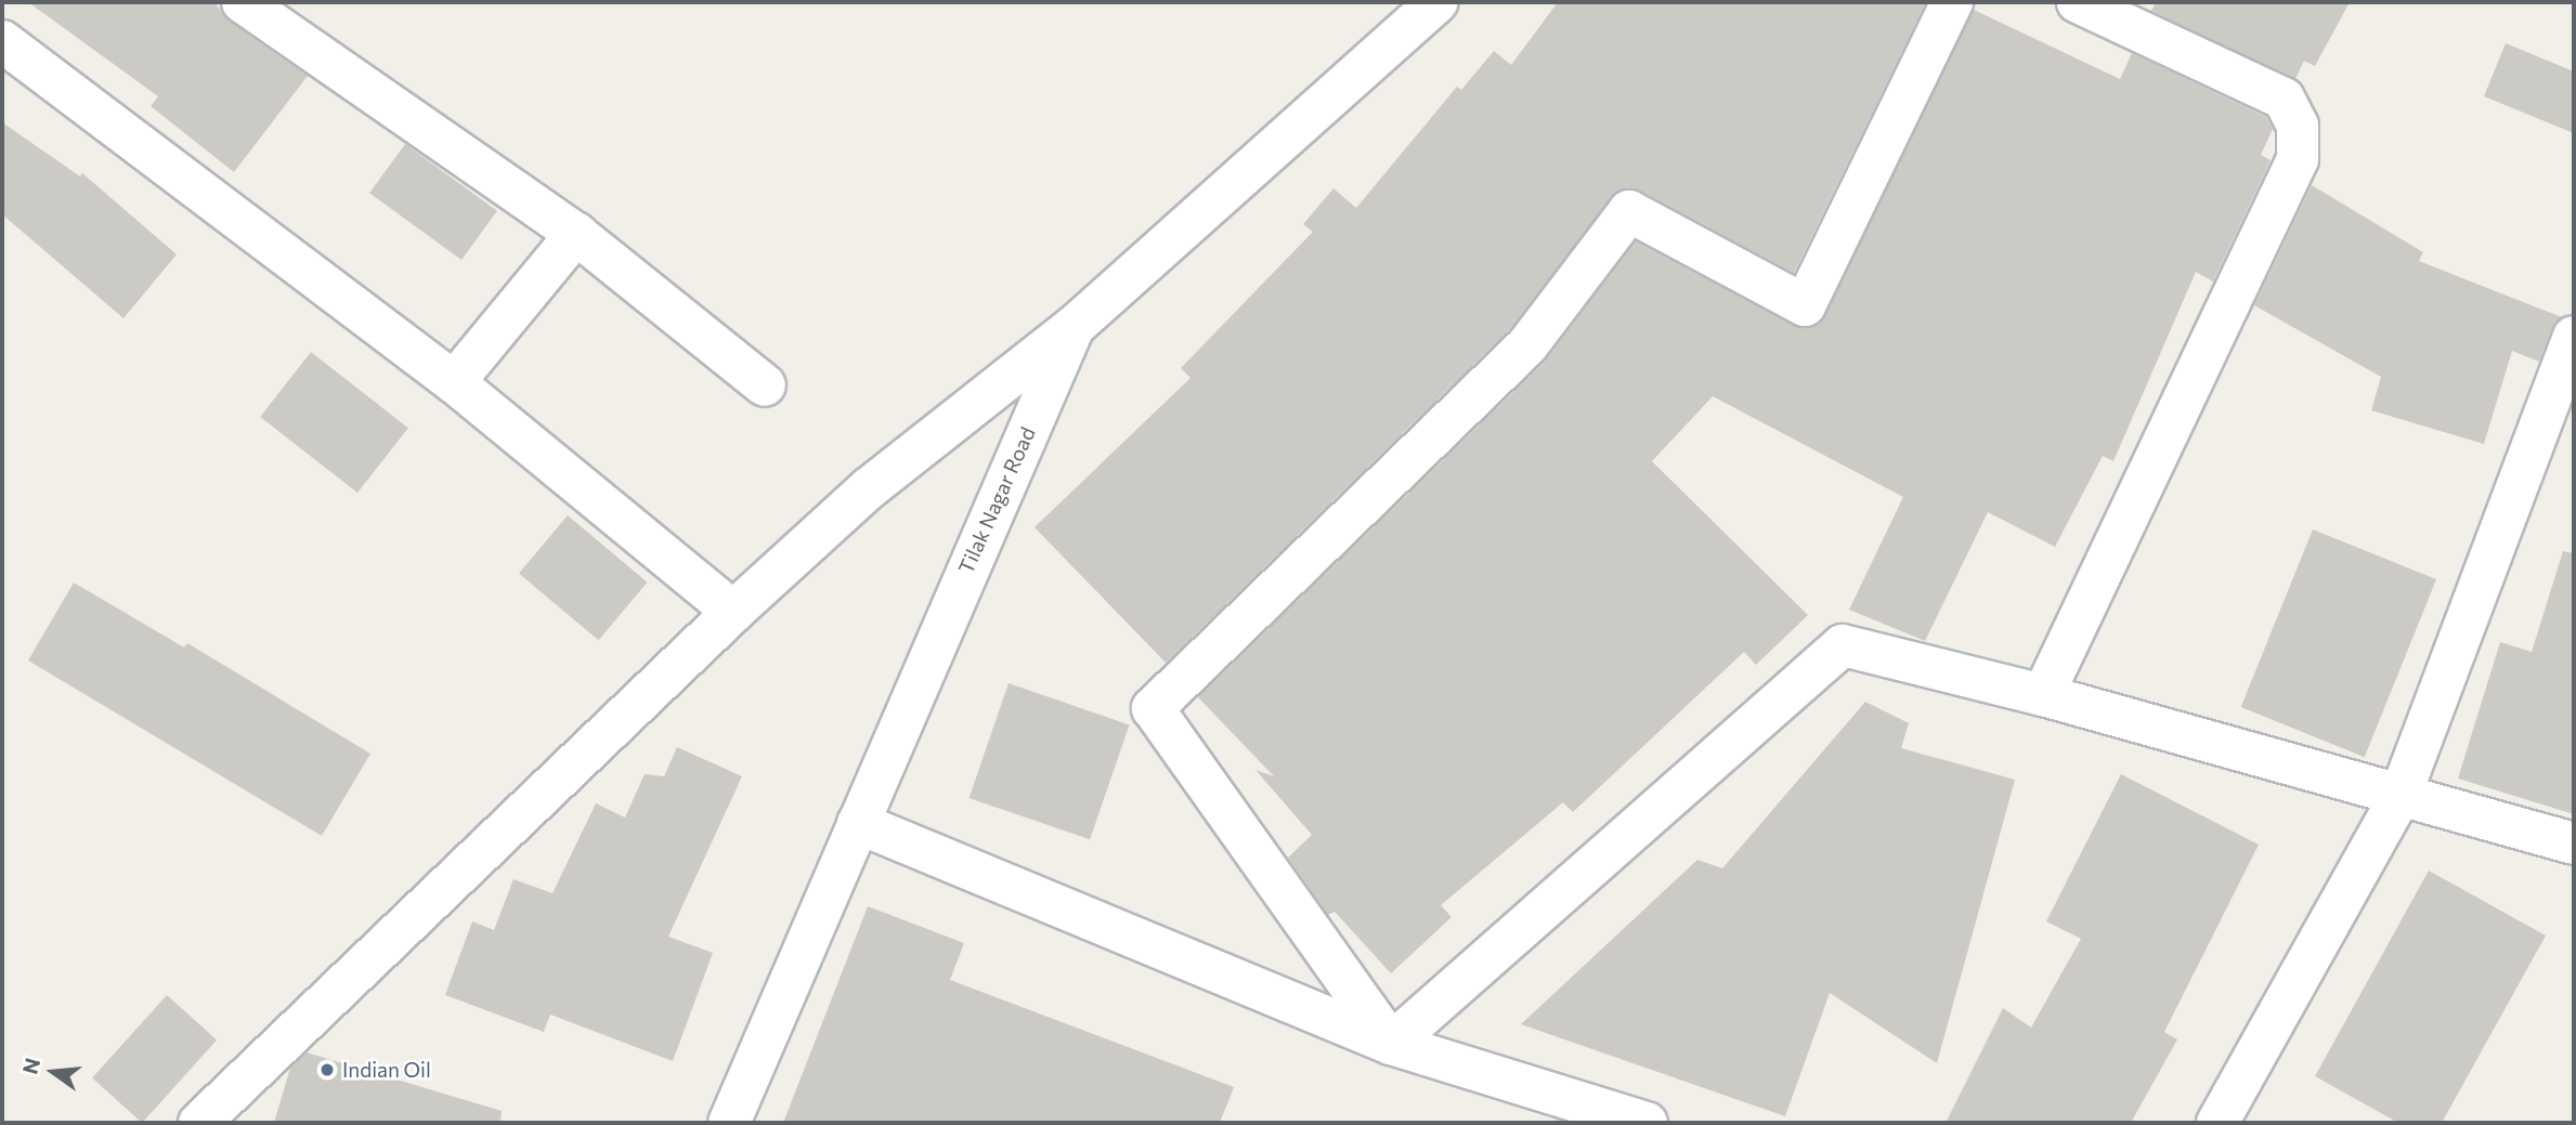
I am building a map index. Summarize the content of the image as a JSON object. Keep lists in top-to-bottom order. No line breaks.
{"streets":{"street":["Tilak Nagar Road"]},"places":["Indian Oil"],"north":"left"}
